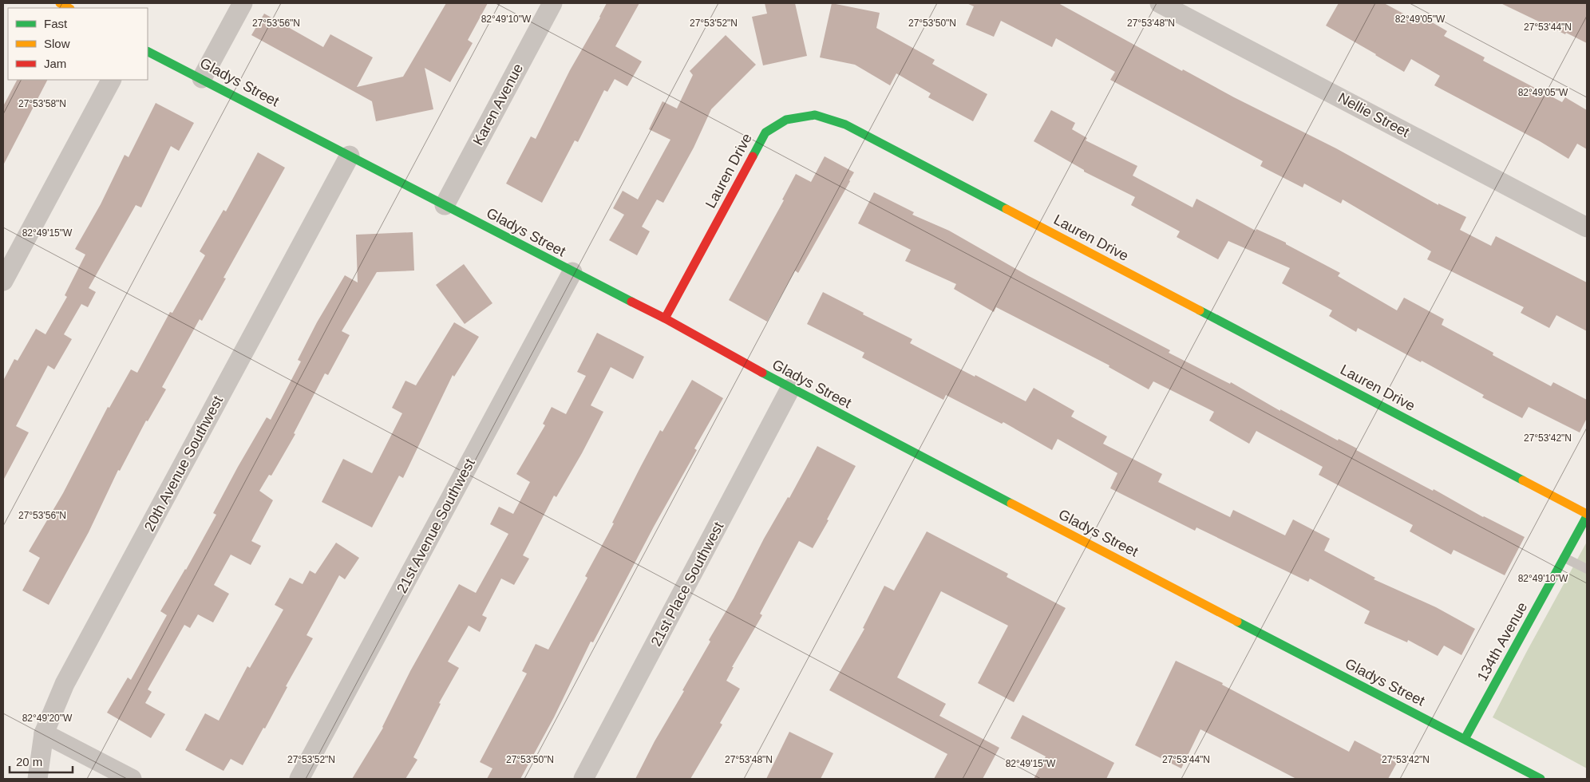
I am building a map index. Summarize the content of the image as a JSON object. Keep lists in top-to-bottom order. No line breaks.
{"streets":{"street":["Gladys Street","Karen Avenue","Nellie Street","Lauren Drive","20th Avenue Southwest","21st Avenue Southwest","21st Place Southwest","134th Avenue"]},"crossings":[["Gladys Street","Karen Avenue"],["Gladys Street","Lauren Drive"],["Gladys Street","20th Avenue Southwest"],["Gladys Street","21st Avenue Southwest"],["Gladys Street","21st Place Southwest"],["Gladys Street","134th Avenue"],["Lauren Drive","134th Avenue"]],"legend":["Fast","Slow","Jam"],"scale_bar":"20 m","coordinates":["82°49'10\"W","82°49'05\"W","27°53'52\"N","27°53'48\"N","27°53'56\"N","27°53'50\"N","27°53'44\"N","27°53'58\"N","82°49'15\"W","27°53'42\"N","82°49'20\"W"]}
